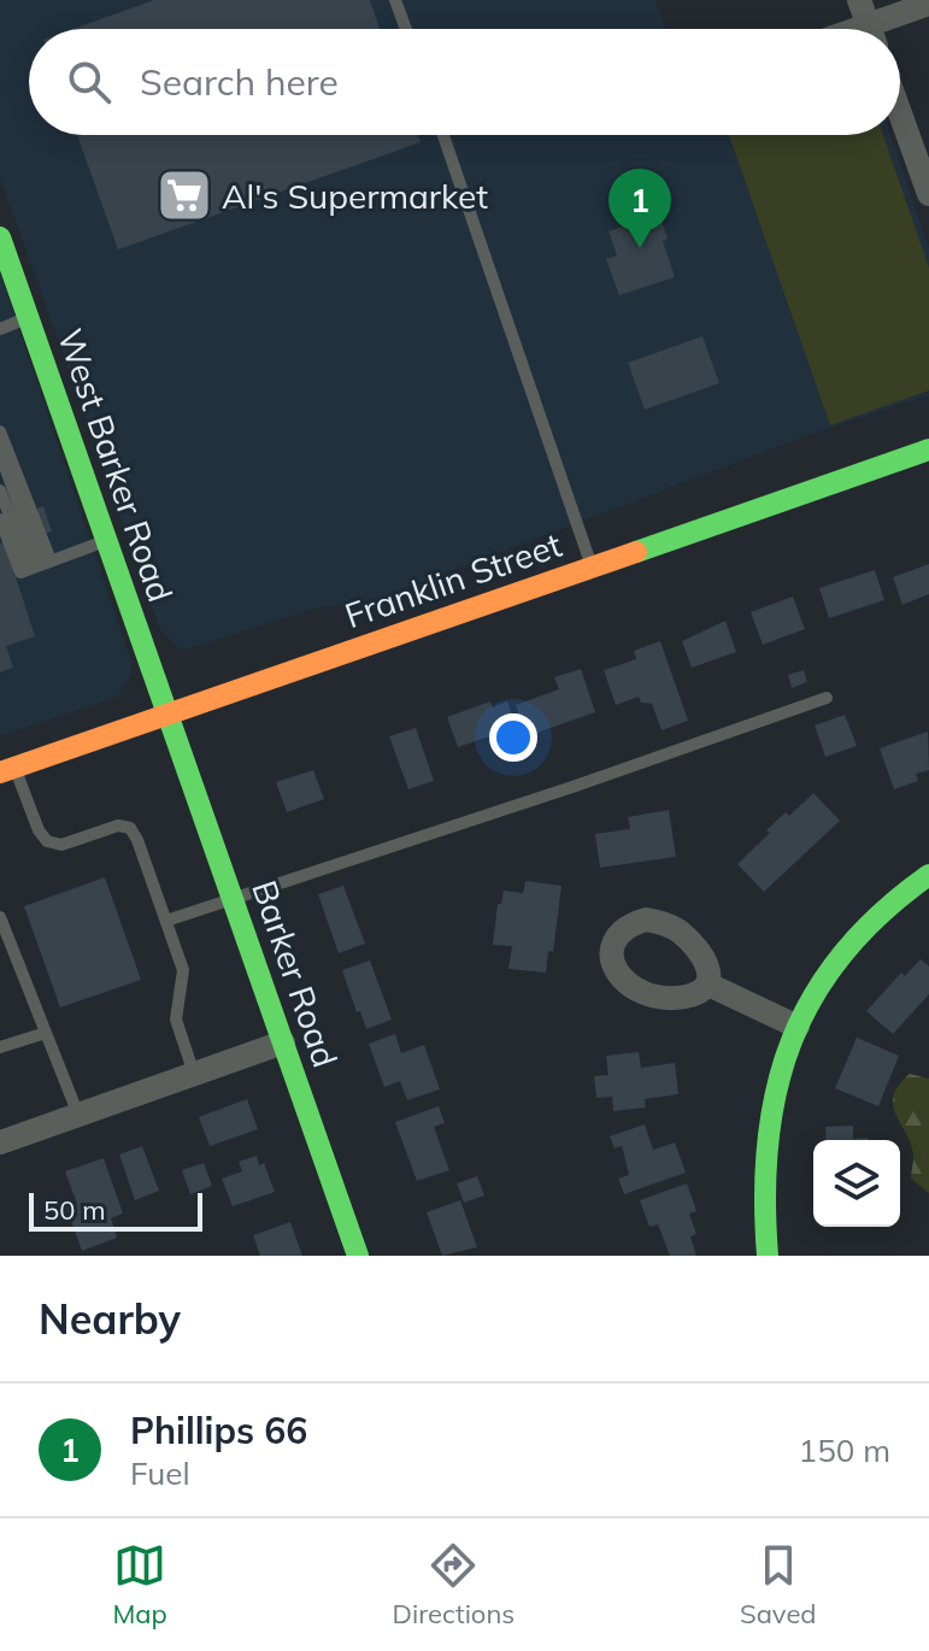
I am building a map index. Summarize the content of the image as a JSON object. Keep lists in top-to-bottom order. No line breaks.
{"streets":{"street":["West Barker Road","Franklin Street","Barker Road"]},"crossings":[["West Barker Road","Franklin Street"],["West Barker Road","Barker Road"],["Franklin Street","Barker Road"]],"places":{"supermarket":["Al's Supermarket"]},"scale_bar":"50 m","page":{"search":"Search here","pins":"1","scale":"50 m","heading":"Nearby","list":[{"mark":"1","name":"Phillips 66","note":"Fuel","value":"150 m"}],"nav":["Map","Directions","Saved"]}}
